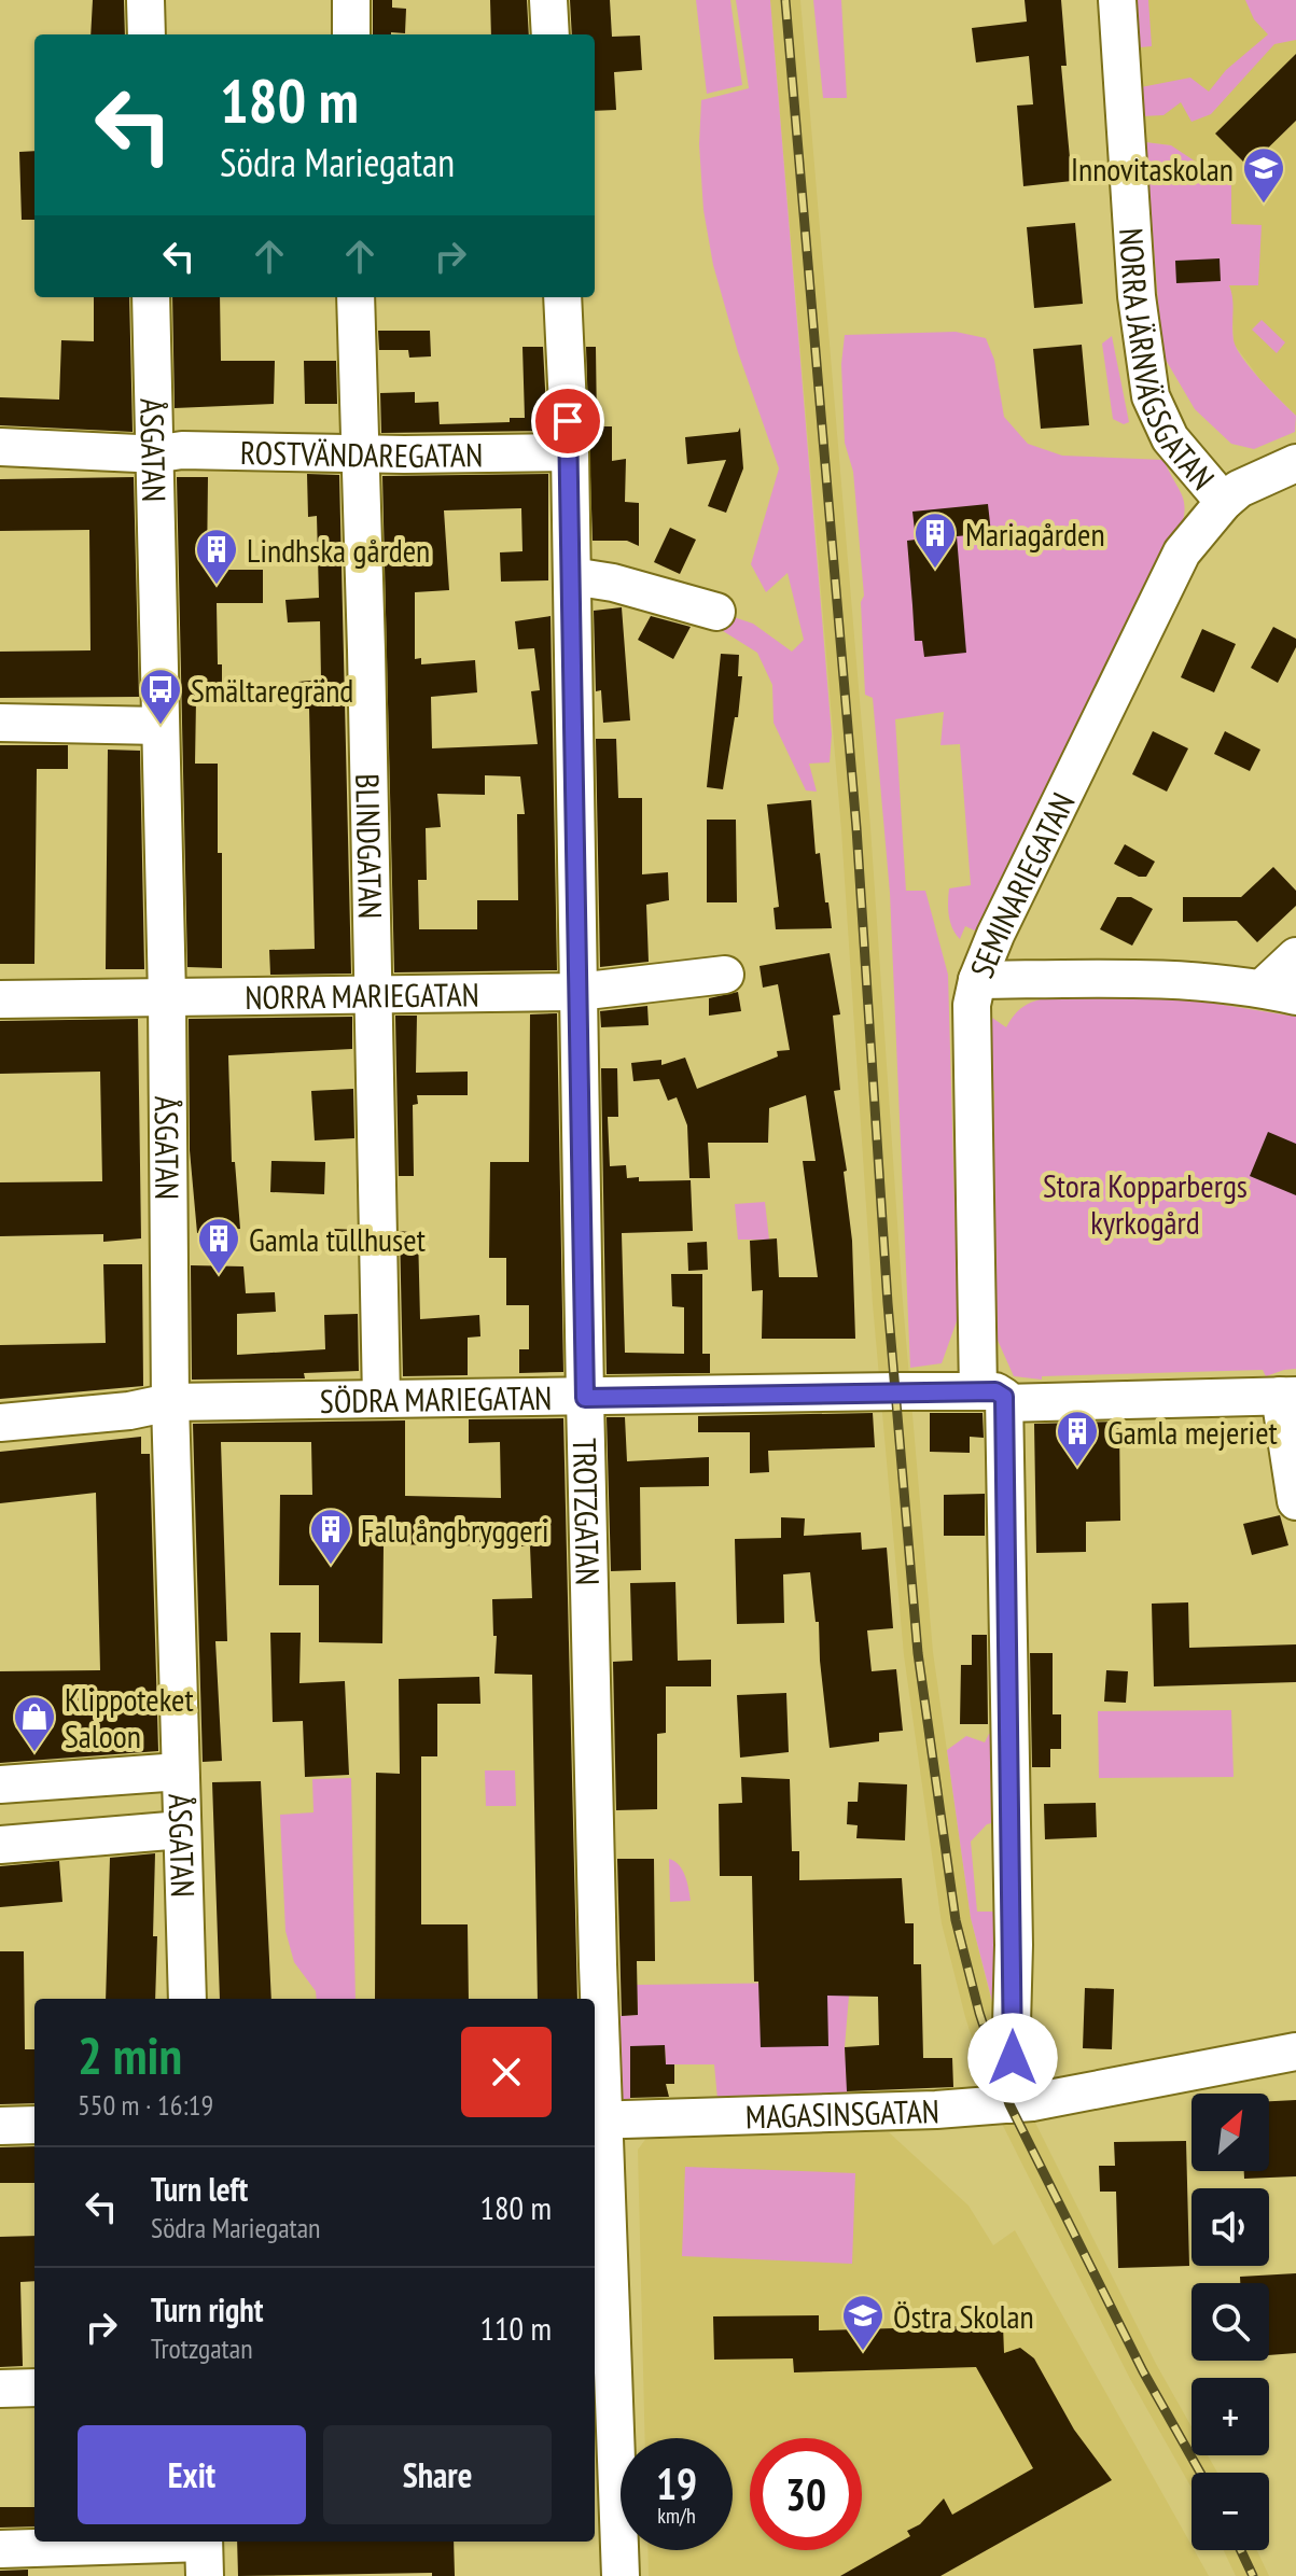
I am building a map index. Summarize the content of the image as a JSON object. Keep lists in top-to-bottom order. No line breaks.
{"streets":{"street":["NORRA JÄRNVÄGSGATAN","ÅSGATAN","ROSTVÄNDAREGATAN","BLINDGATAN","SEMINARIEGATAN","NORRA MARIEGATAN","SÖDRA MARIEGATAN","TROTZGATAN","MAGASINSGATAN"]},"crossings":[["NORRA JÄRNVÄGSGATAN","SEMINARIEGATAN"],["ÅSGATAN","ROSTVÄNDAREGATAN"],["ÅSGATAN","NORRA MARIEGATAN"],["ÅSGATAN","SÖDRA MARIEGATAN"],["ROSTVÄNDAREGATAN","BLINDGATAN"],["ROSTVÄNDAREGATAN","TROTZGATAN"],["BLINDGATAN","NORRA MARIEGATAN"],["BLINDGATAN","SÖDRA MARIEGATAN"],["SEMINARIEGATAN","SÖDRA MARIEGATAN"],["SEMINARIEGATAN","MAGASINSGATAN"],["NORRA MARIEGATAN","TROTZGATAN"],["SÖDRA MARIEGATAN","TROTZGATAN"],["TROTZGATAN","MAGASINSGATAN"]],"parks":["Stora Kopparbergs kyrkogård"],"places":{"school or university":["Innovitaskolan","Östra Skolan"],"building":["Mariagården","Lindhska gården","Gamla tullhuset","Gamla mejeriet","Falu ångbryggeri"],"bus stop":["Smältaregränd"],"shop":["Klippoteket Saloon"]},"north":"top right","page":{"turn":["180 m","Södra Mariegatan"],"heading":["2 min","550 m · 16:19"],"map_buttons":["+","−"],"list":[{"name":"Turn left","note":"Södra Mariegatan","value":"180 m"},{"name":"Turn right","note":"Trotzgatan","value":"110 m"}],"buttons":["Exit","Share"],"speed":"19 km/h","limit":"30"}}
